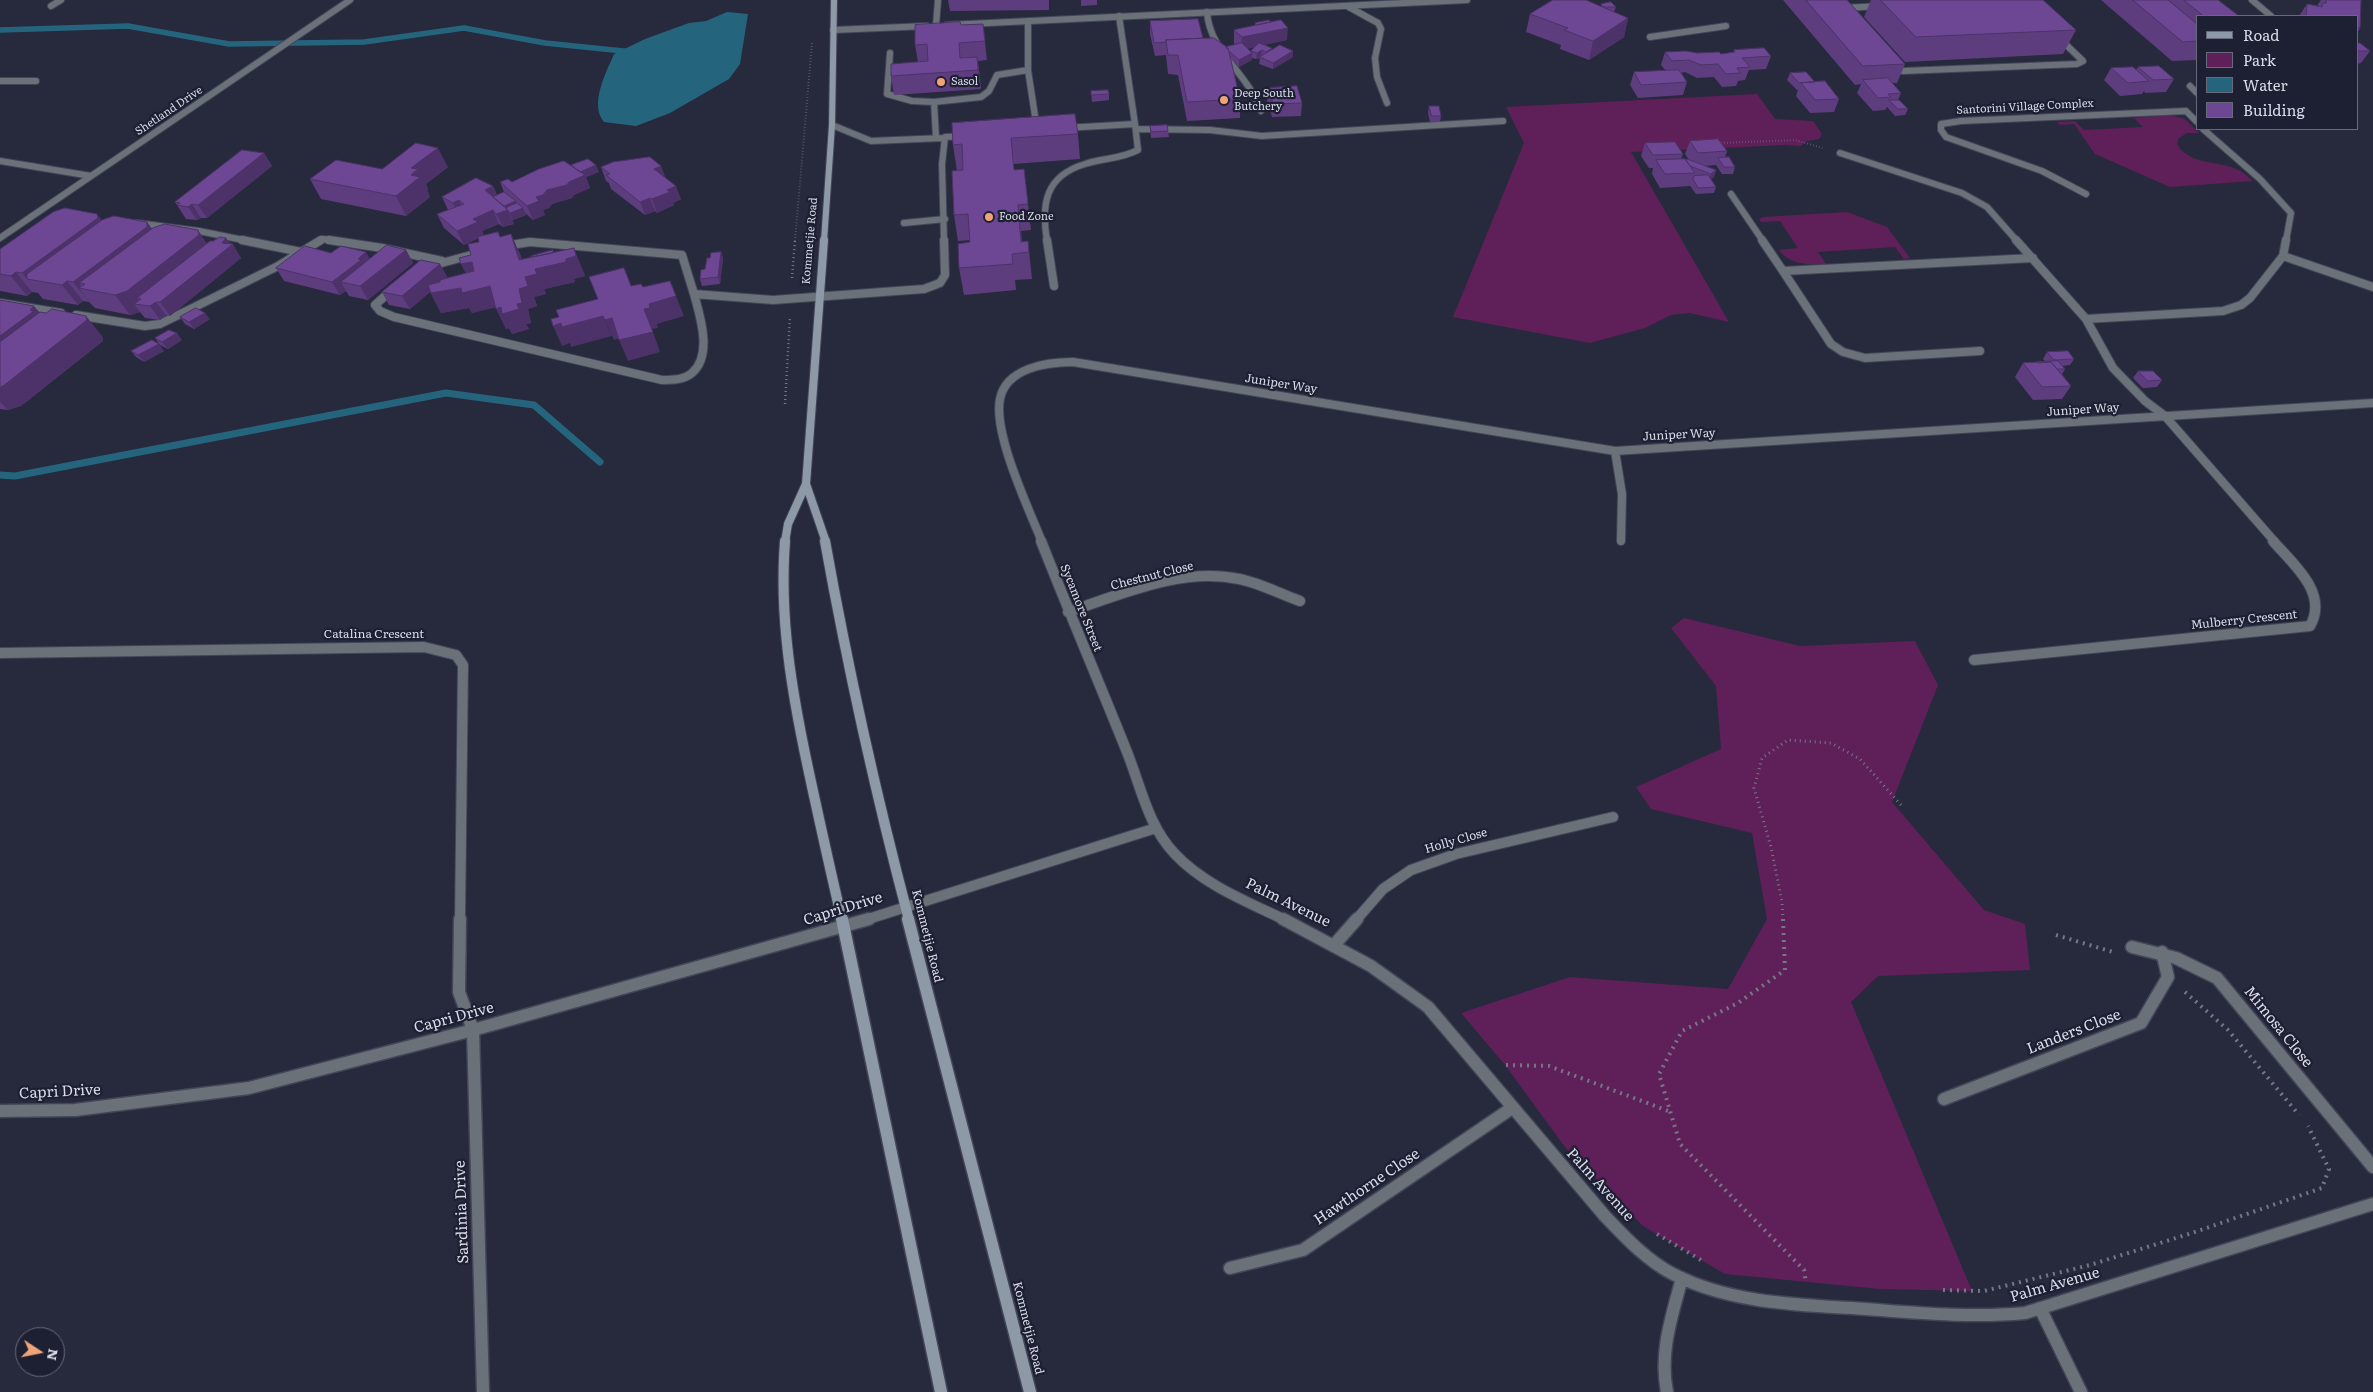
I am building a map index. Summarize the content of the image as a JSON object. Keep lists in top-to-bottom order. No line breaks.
{"streets":{"main road":["Kommetjie Road"],"street":["Santorini Village Complex","Shetland Drive","Juniper Way","Chestnut Close","Sycamore Street","Mulberry Crescent","Catalina Crescent","Holly Close","Palm Avenue","Capri Drive","Mimosa Close","Landers Close","Hawthorne Close","Sardinia Drive"]},"crossings":[["Kommetjie Road","Capri Drive"],["Juniper Way","Sycamore Street"],["Juniper Way","Mulberry Crescent"],["Chestnut Close","Sycamore Street"],["Sycamore Street","Palm Avenue"],["Catalina Crescent","Capri Drive"],["Catalina Crescent","Sardinia Drive"],["Holly Close","Palm Avenue"],["Palm Avenue","Hawthorne Close"],["Capri Drive","Sardinia Drive"]],"places":["Sasol","Deep South Butchery","Food Zone"],"legend":["Road","Park","Water","Building"],"north":"right"}
